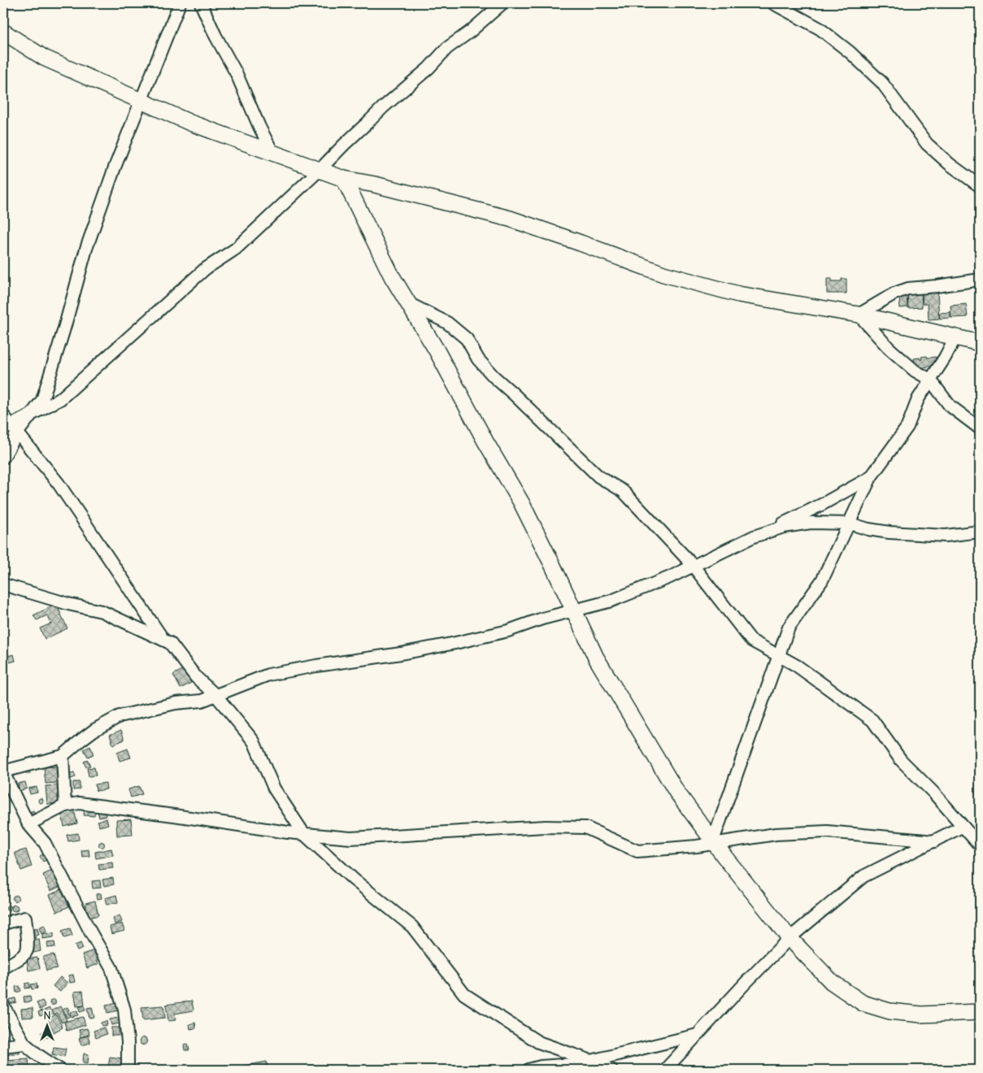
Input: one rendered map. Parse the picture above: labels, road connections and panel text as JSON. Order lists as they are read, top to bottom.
{
  "north": "top"
}
